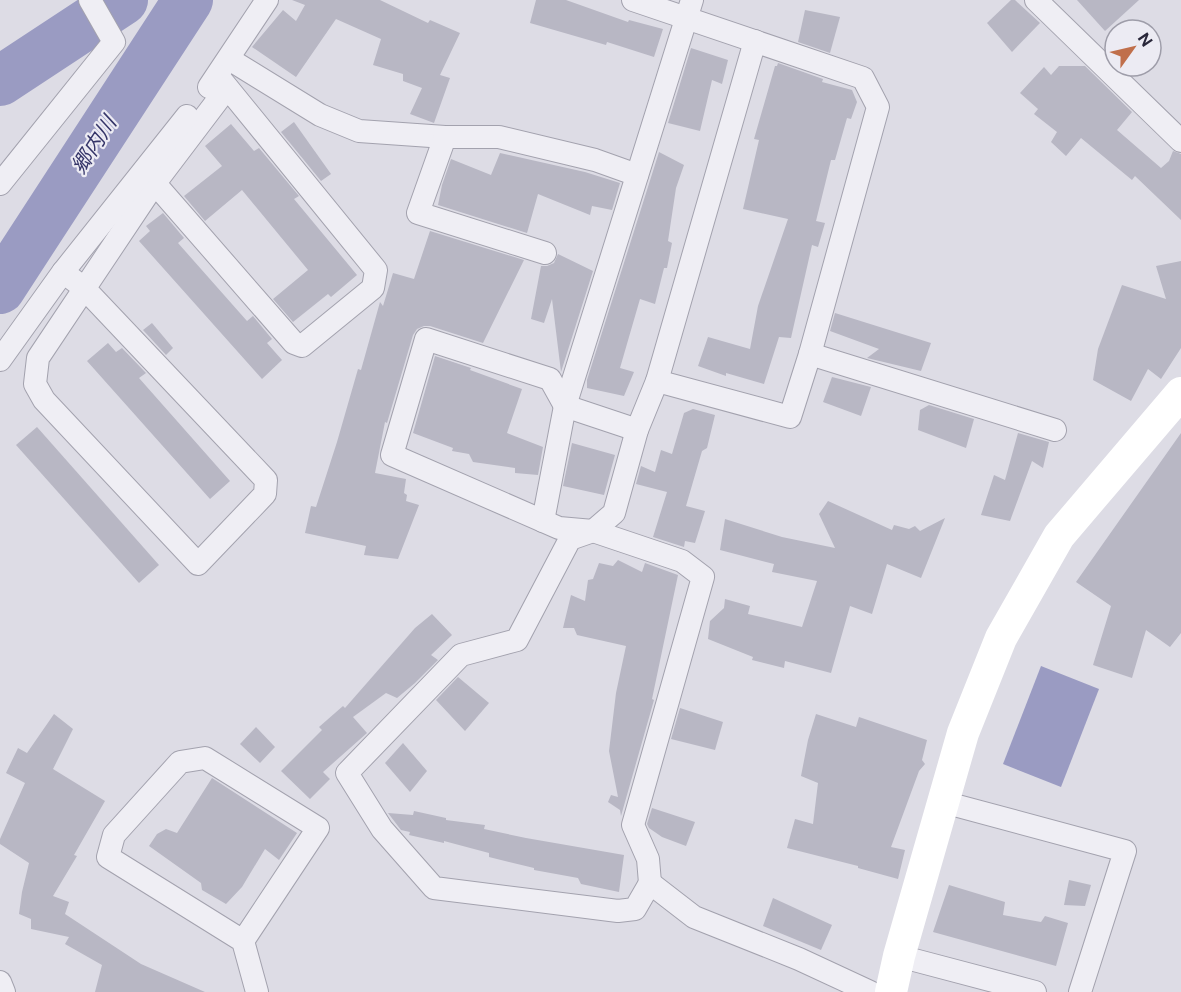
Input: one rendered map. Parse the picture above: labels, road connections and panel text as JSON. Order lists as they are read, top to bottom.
{
  "water": ["郷内川"],
  "north": "top right"
}
